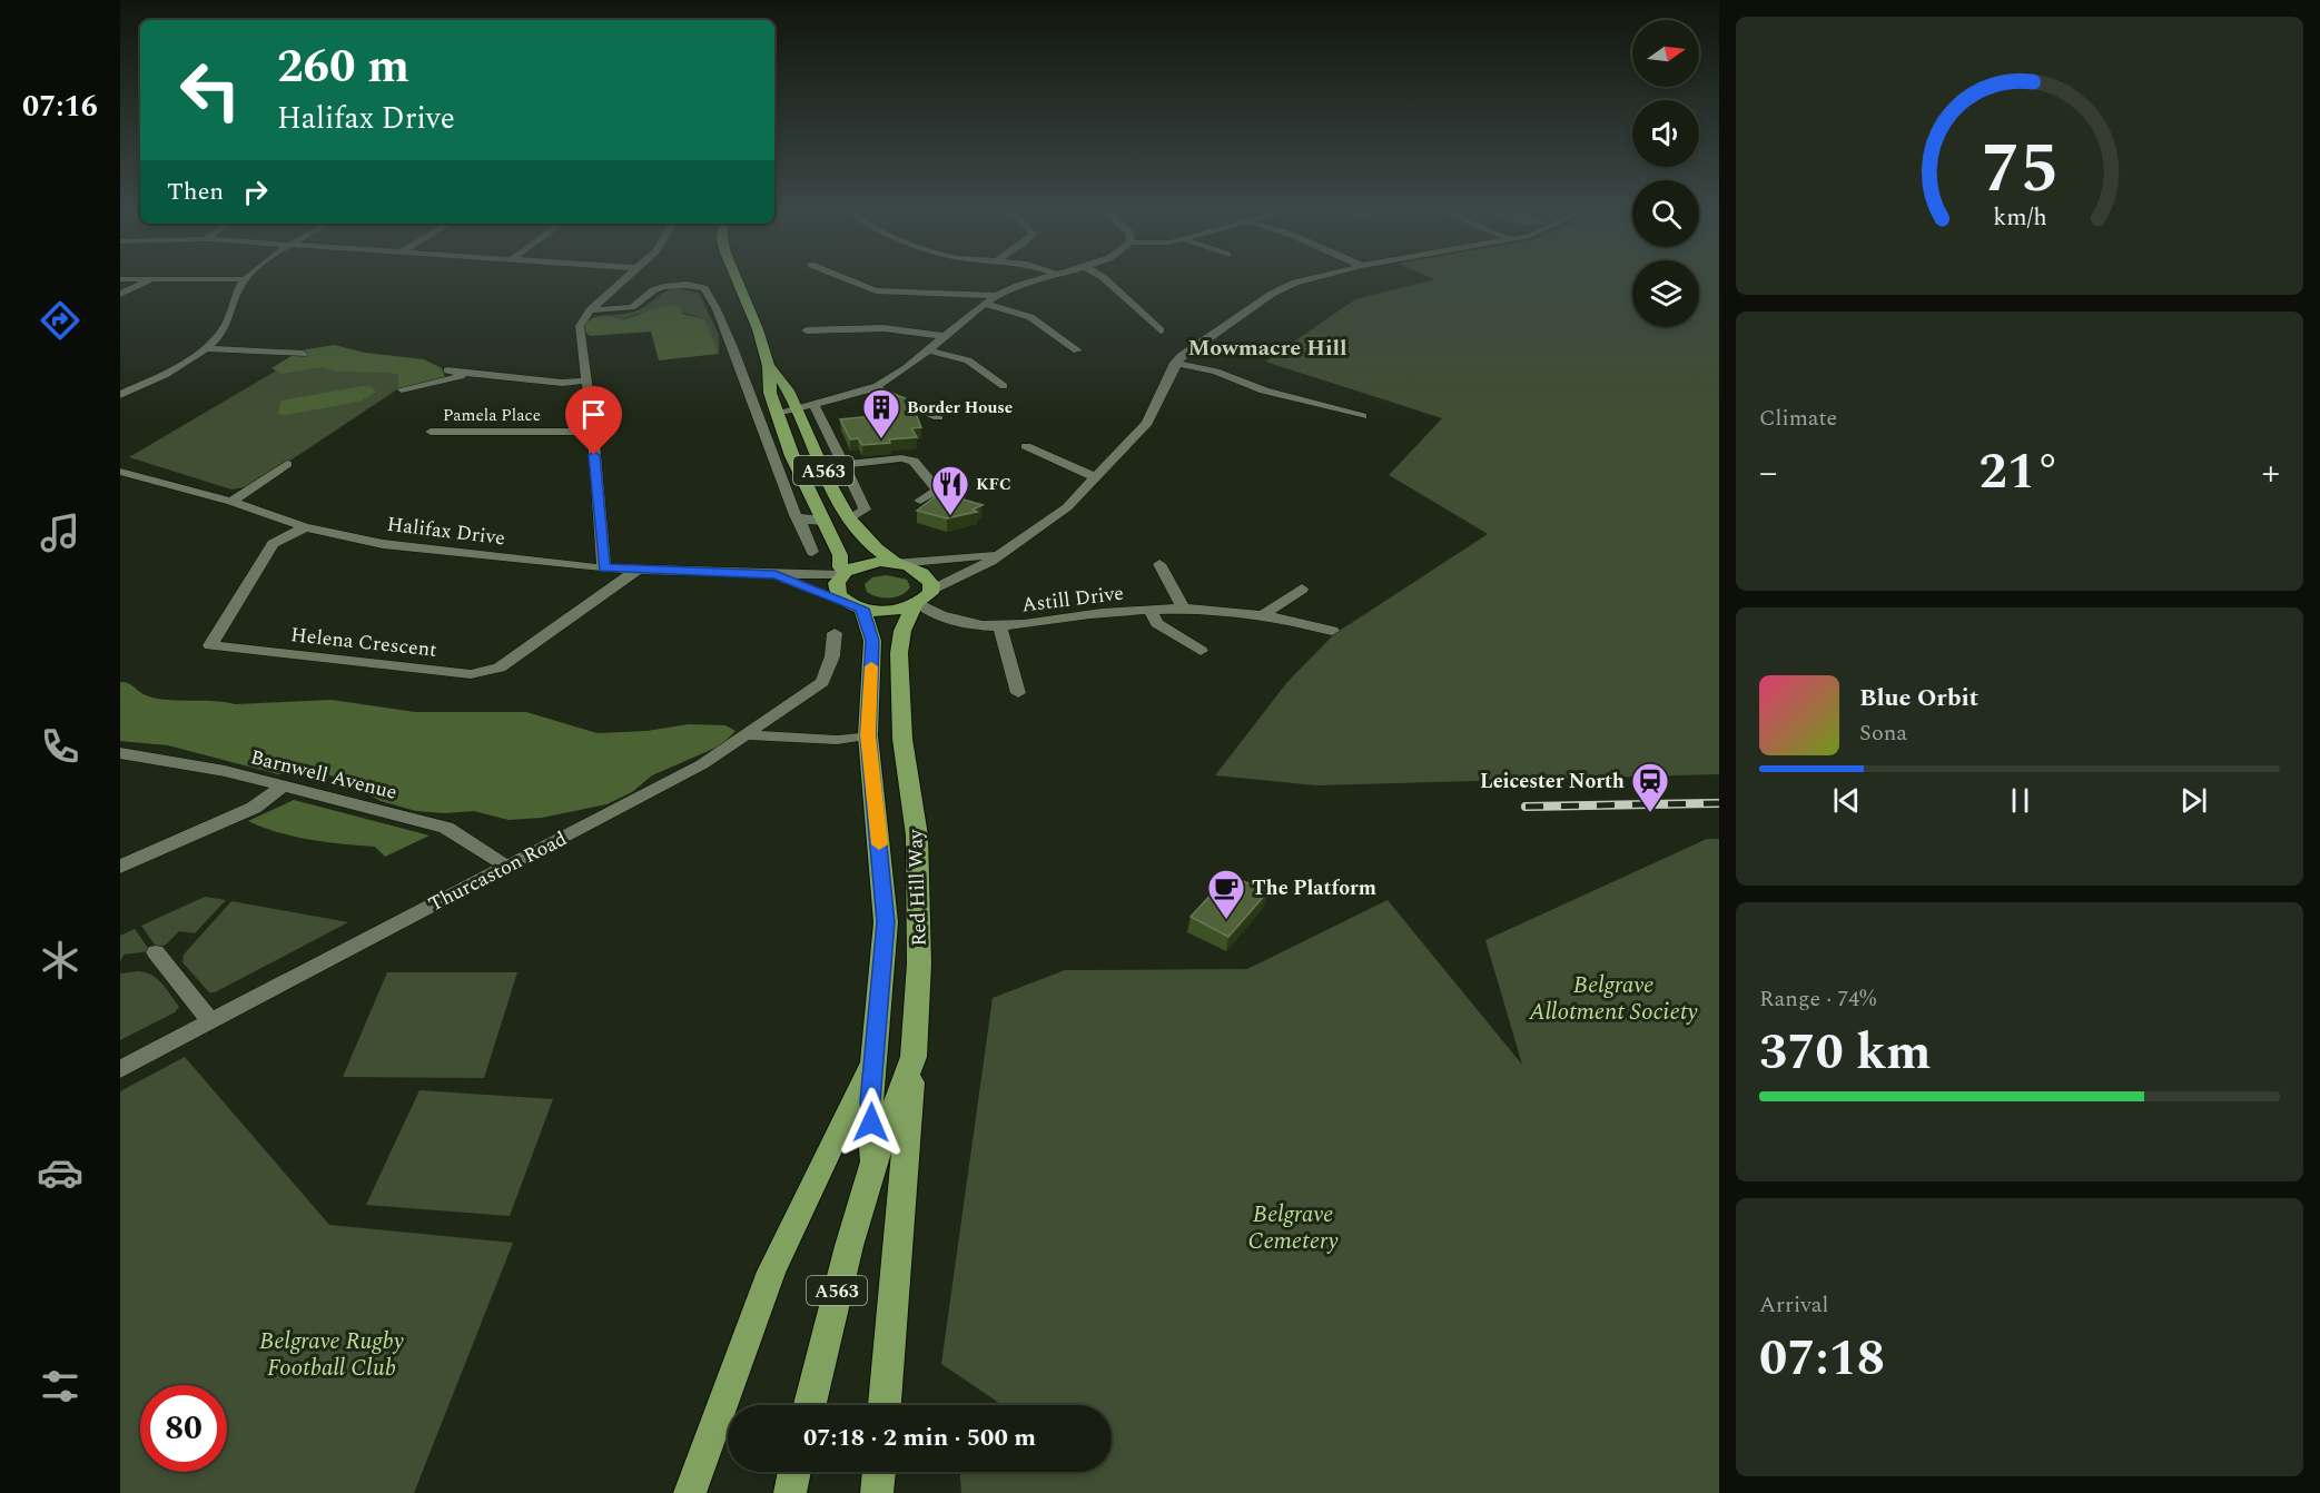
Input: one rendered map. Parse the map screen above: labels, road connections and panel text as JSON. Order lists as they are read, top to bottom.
{
  "streets": {
    "highway": ["A563", "Red Hill Way"],
    "street": [
      "Pamela Place",
      "Halifax Drive",
      "Astill Drive",
      "Helena Crescent",
      "Barnwell Avenue",
      "Thurcaston Road"
    ]
  },
  "crossings": [
    ["A563", "Halifax Drive"],
    ["Halifax Drive", "Helena Crescent"],
    ["Astill Drive", "Red Hill Way"],
    ["Barnwell Avenue", "Thurcaston Road"]
  ],
  "districts": ["Mowmacre Hill"],
  "parks": ["Belgrave Allotment Society", "Belgrave Cemetery", "Belgrave Rugby Football Club"],
  "places": {
    "building": ["Border House"],
    "restaurant": ["KFC"],
    "station": ["Leicester North"],
    "cafe": ["The Platform"]
  },
  "north": "right",
  "page": {
    "tabs": "07:16",
    "turn": ["260 m", "Halifax Drive"],
    "then": "Then",
    "tile": [
      "Climate",
      ["Range · 74%", "370 km"],
      ["Arrival", "07:18"]
    ],
    "heat": ["−", "21°", "+"],
    "song": ["Blue Orbit", "Sona"],
    "limit": "80",
    "trip": "07:18 · 2 min · 500 m",
    "gauge": ["75", "km/h"]
  }
}
